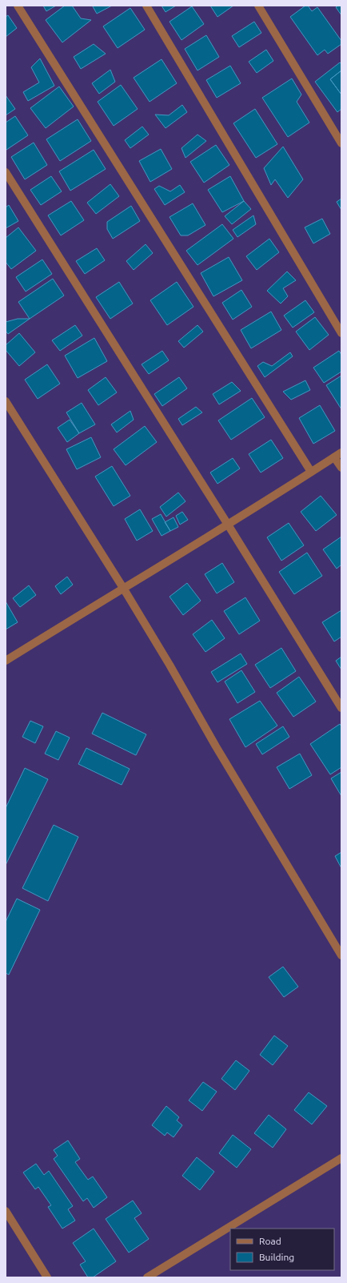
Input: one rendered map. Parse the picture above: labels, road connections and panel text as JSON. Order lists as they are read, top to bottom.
{
  "legend": ["Road", "Building"]
}
